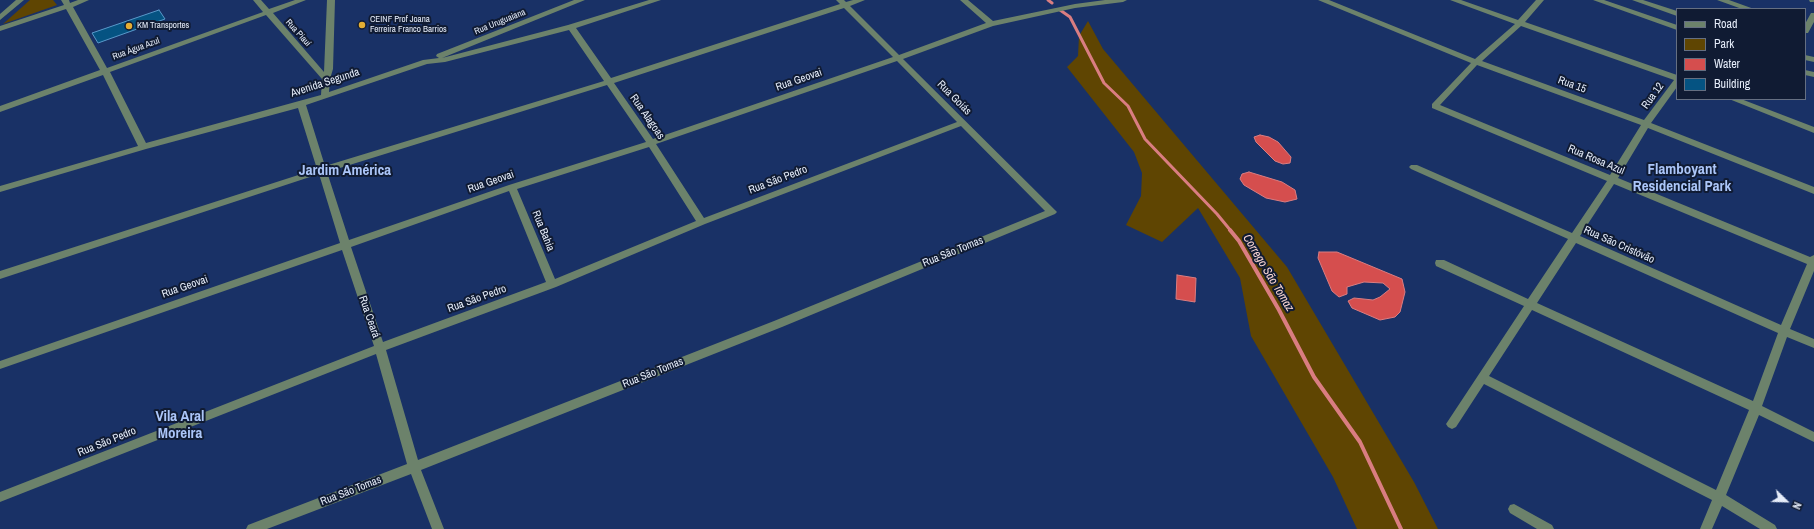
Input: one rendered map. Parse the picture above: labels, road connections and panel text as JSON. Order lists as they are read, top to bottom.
{
  "streets": {
    "street": [
      "Rua Uruguaiana",
      "Rua Piauí",
      "Rua Água Azul",
      "Rua Geovai",
      "Avenida Segunda",
      "Rua 15",
      "Rua 12",
      "Rua Goiás",
      "Rua Alagoas",
      "Rua Rosa Azul",
      "Rua São Pedro",
      "Rua Bahia",
      "Rua São Cristóvão",
      "Rua São Tomas",
      "Rua Ceará"
    ]
  },
  "crossings": [
    ["Rua Uruguaiana", "Avenida Segunda"],
    ["Rua Piauí", "Rua Água Azul"],
    ["Rua Geovai", "Rua Goiás"],
    ["Rua Geovai", "Rua Alagoas"],
    ["Rua Geovai", "Rua Bahia"],
    ["Rua Geovai", "Rua Ceará"],
    ["Avenida Segunda", "Rua Alagoas"],
    ["Avenida Segunda", "Rua Ceará"],
    ["Rua 15", "Rua 12"],
    ["Rua 15", "Rua Rosa Azul"],
    ["Rua 12", "Rua Rosa Azul"],
    ["Rua 12", "Rua São Cristóvão"],
    ["Rua Goiás", "Rua São Pedro"],
    ["Rua Goiás", "Rua São Tomas"],
    ["Rua Alagoas", "Rua São Pedro"],
    ["Rua São Pedro", "Rua Bahia"],
    ["Rua São Pedro", "Rua Ceará"],
    ["Rua São Tomas", "Rua Ceará"]
  ],
  "districts": ["Flamboyant Residencial Park", "Jardim América", "Vila Aral Moreira"],
  "water": ["Corrego São Tomaz"],
  "places": ["CEINF Prof Joana Ferreira Franco Barrios", "KM Transportes"],
  "legend": [
    "Road",
    "Park",
    "Water",
    "Building"
  ],
  "north": "bottom right"
}
